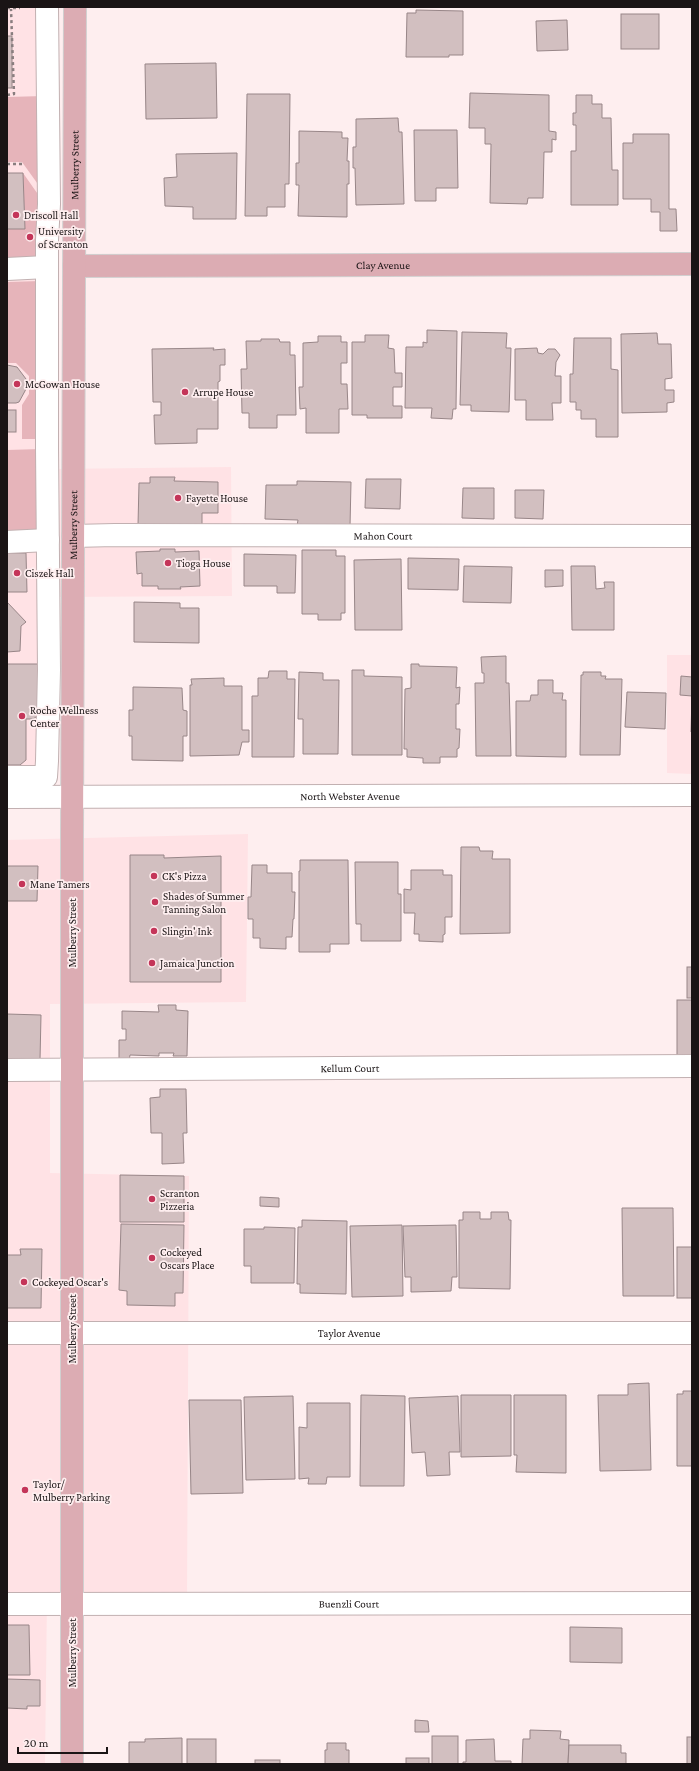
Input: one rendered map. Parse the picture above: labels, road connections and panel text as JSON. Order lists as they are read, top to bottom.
{
  "streets": {
    "main road": ["Mulberry Street", "Clay Avenue"],
    "street": [
      "Mahon Court",
      "North Webster Avenue",
      "Kellum Court",
      "Taylor Avenue",
      "Buenzli Court"
    ]
  },
  "crossings": [
    ["Mulberry Street", "Clay Avenue"],
    ["Mulberry Street", "Mahon Court"],
    ["Mulberry Street", "North Webster Avenue"],
    ["Mulberry Street", "Kellum Court"],
    ["Mulberry Street", "Taylor Avenue"],
    ["Mulberry Street", "Buenzli Court"]
  ],
  "places": [
    "Driscoll Hall",
    "University of Scranton",
    "McGowan House",
    "Arrupe House",
    "Fayette House",
    "Tioga House",
    "Ciszek Hall",
    "Roche Wellness Center",
    "CK's Pizza",
    "Mane Tamers",
    "Shades of Summer Tanning Salon",
    "Slingin' Ink",
    "Jamaica Junction",
    "Scranton Pizzeria",
    "Cockeyed Oscars Place",
    "Cockeyed Oscar's",
    "Taylor/ Mulberry Parking"
  ],
  "scale_bar": "20 m"
}
